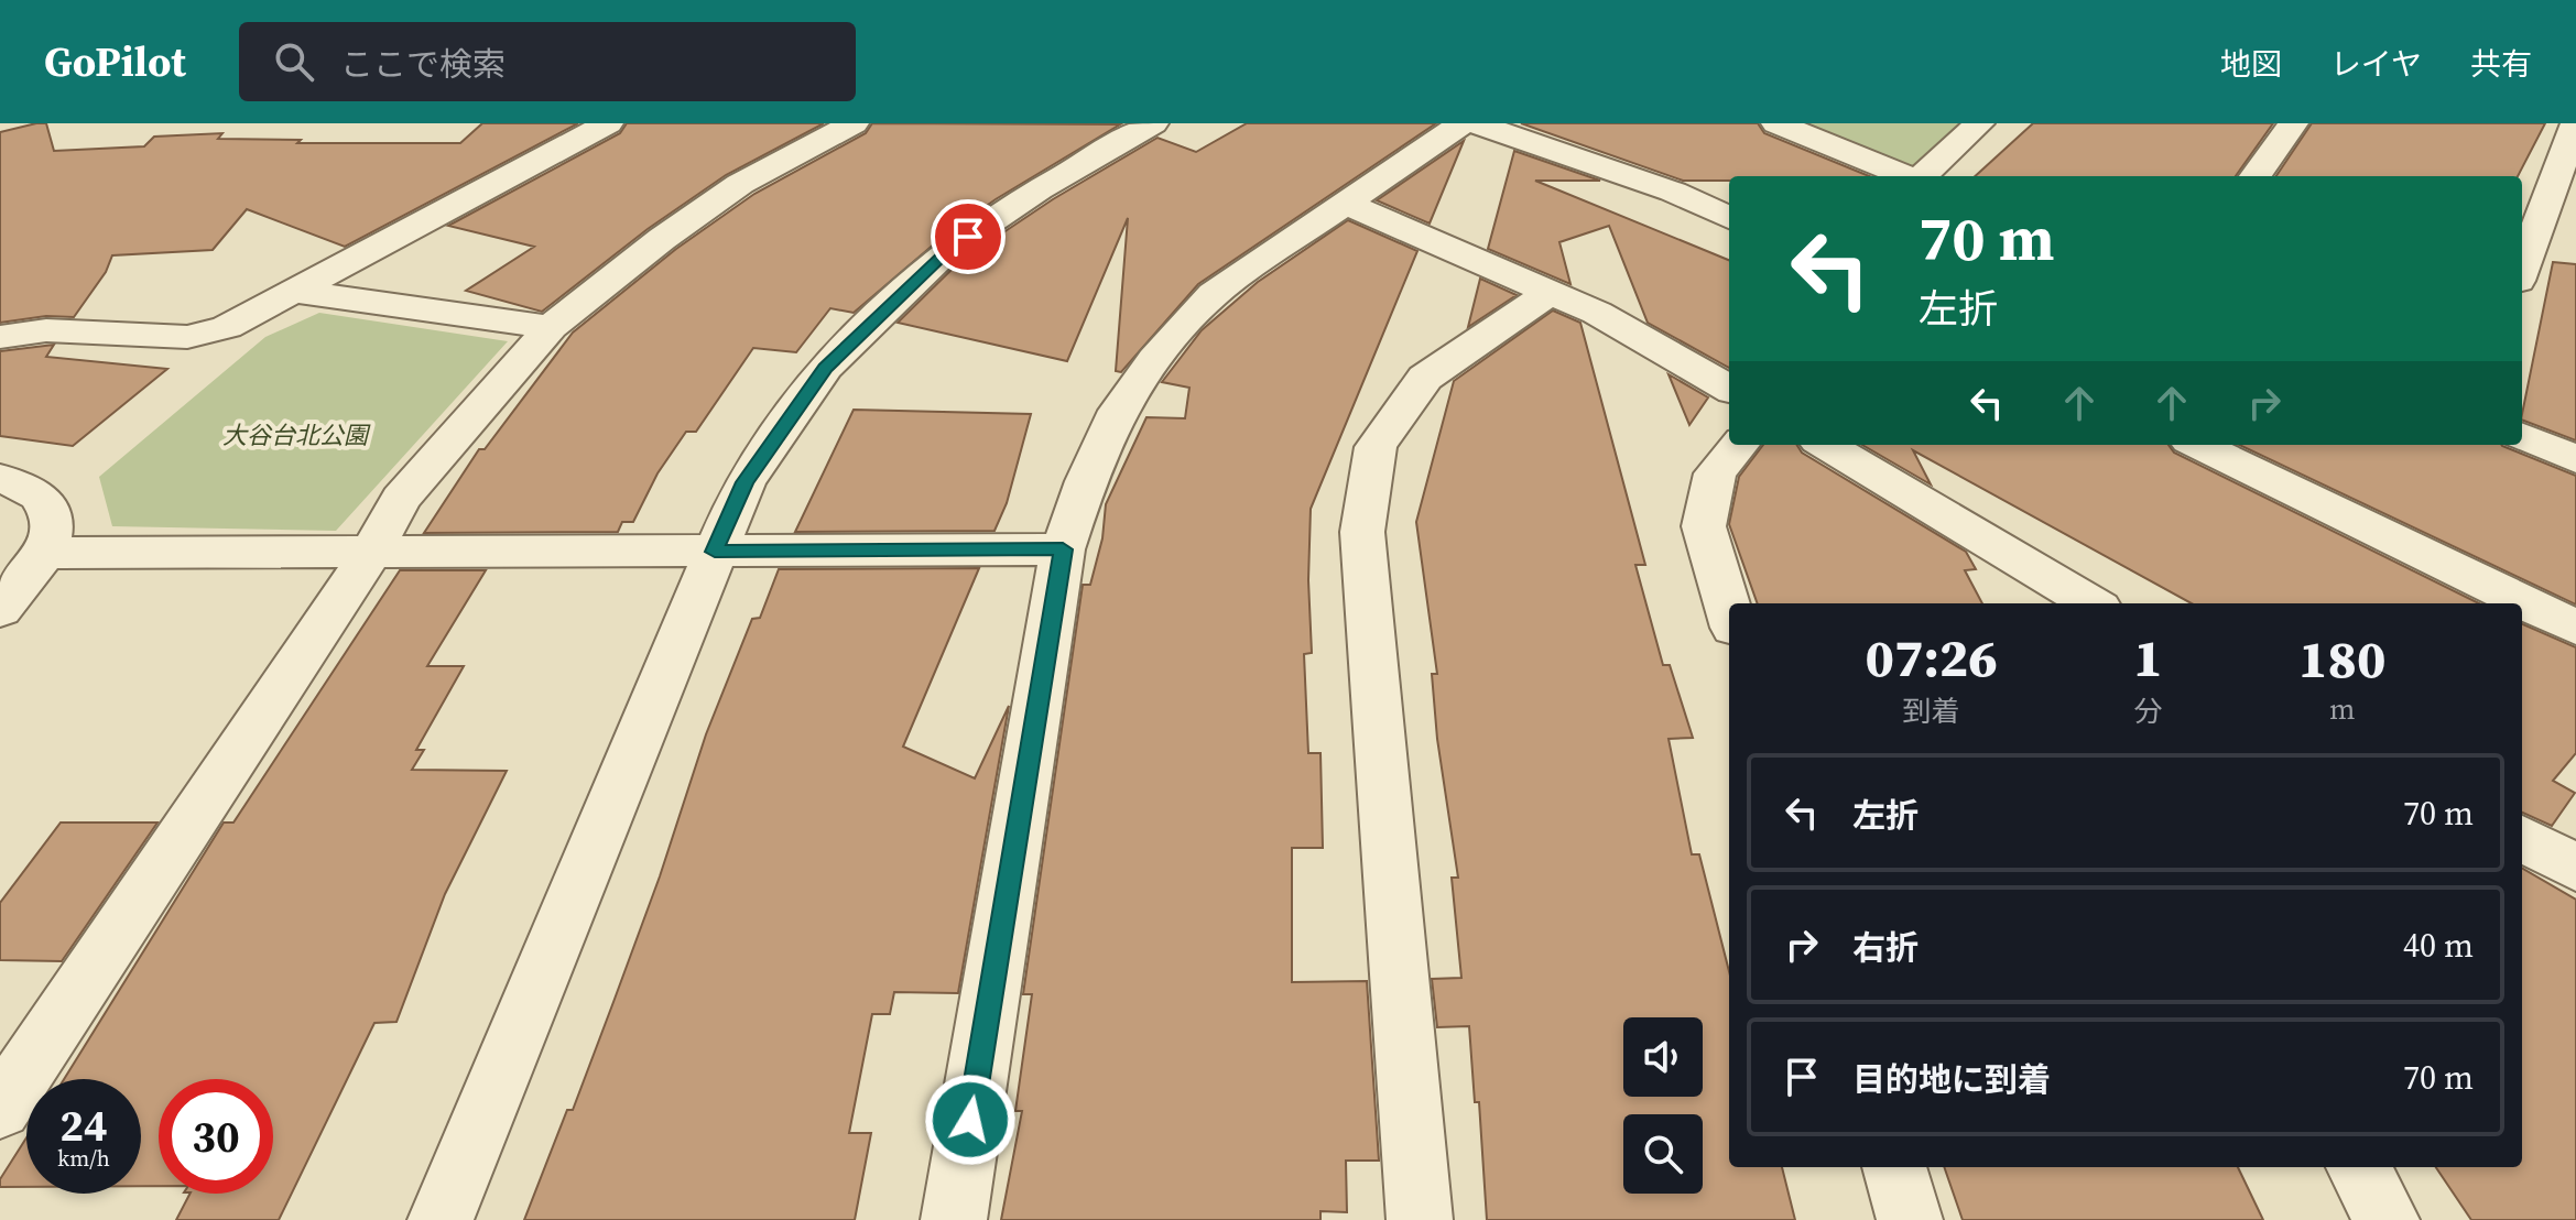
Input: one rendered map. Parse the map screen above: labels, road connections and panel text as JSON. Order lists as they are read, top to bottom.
{
  "parks": ["大谷台北公園"],
  "page": {
    "header": "GoPilot",
    "search": "ここで検索",
    "nav": ["地図", "レイヤ", "共有"],
    "turn": ["70 m", "左折"],
    "eta": [
      "07:26",
      "到着",
      "1",
      "分",
      "180",
      "m"
    ],
    "list": [
      {
        "name": "左折",
        "value": "70 m"
      },
      {
        "name": "右折",
        "value": "40 m"
      },
      {
        "name": "目的地に到着",
        "value": "70 m"
      }
    ],
    "speed": "24 km/h",
    "limit": "30"
  }
}
